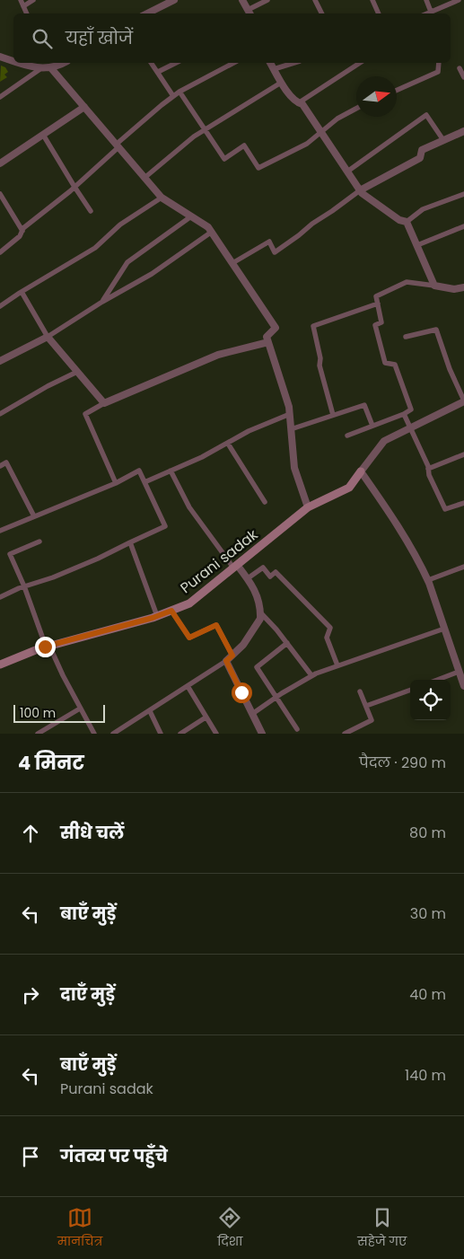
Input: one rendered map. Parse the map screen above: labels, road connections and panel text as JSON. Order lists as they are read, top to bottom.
{
  "streets": {
    "main road": ["Purani sadak"]
  },
  "scale_bar": "100 m",
  "north": "right",
  "page": {
    "search": "यहाँ खोजें",
    "scale": "100 m",
    "heading": ["4 मिनट", "पैदल · 290 m"],
    "list": [
      ["सीधे चलें", "80 m"],
      ["बाएँ मुड़ें", "30 m"],
      ["दाएँ मुड़ें", "40 m"],
      ["बाएँ मुड़ें", "Purani sadak", "140 m"],
      "गंतव्य पर पहुँचे"
    ],
    "nav": ["मानचित्र", "दिशा", "सहेजे गए"]
  }
}
